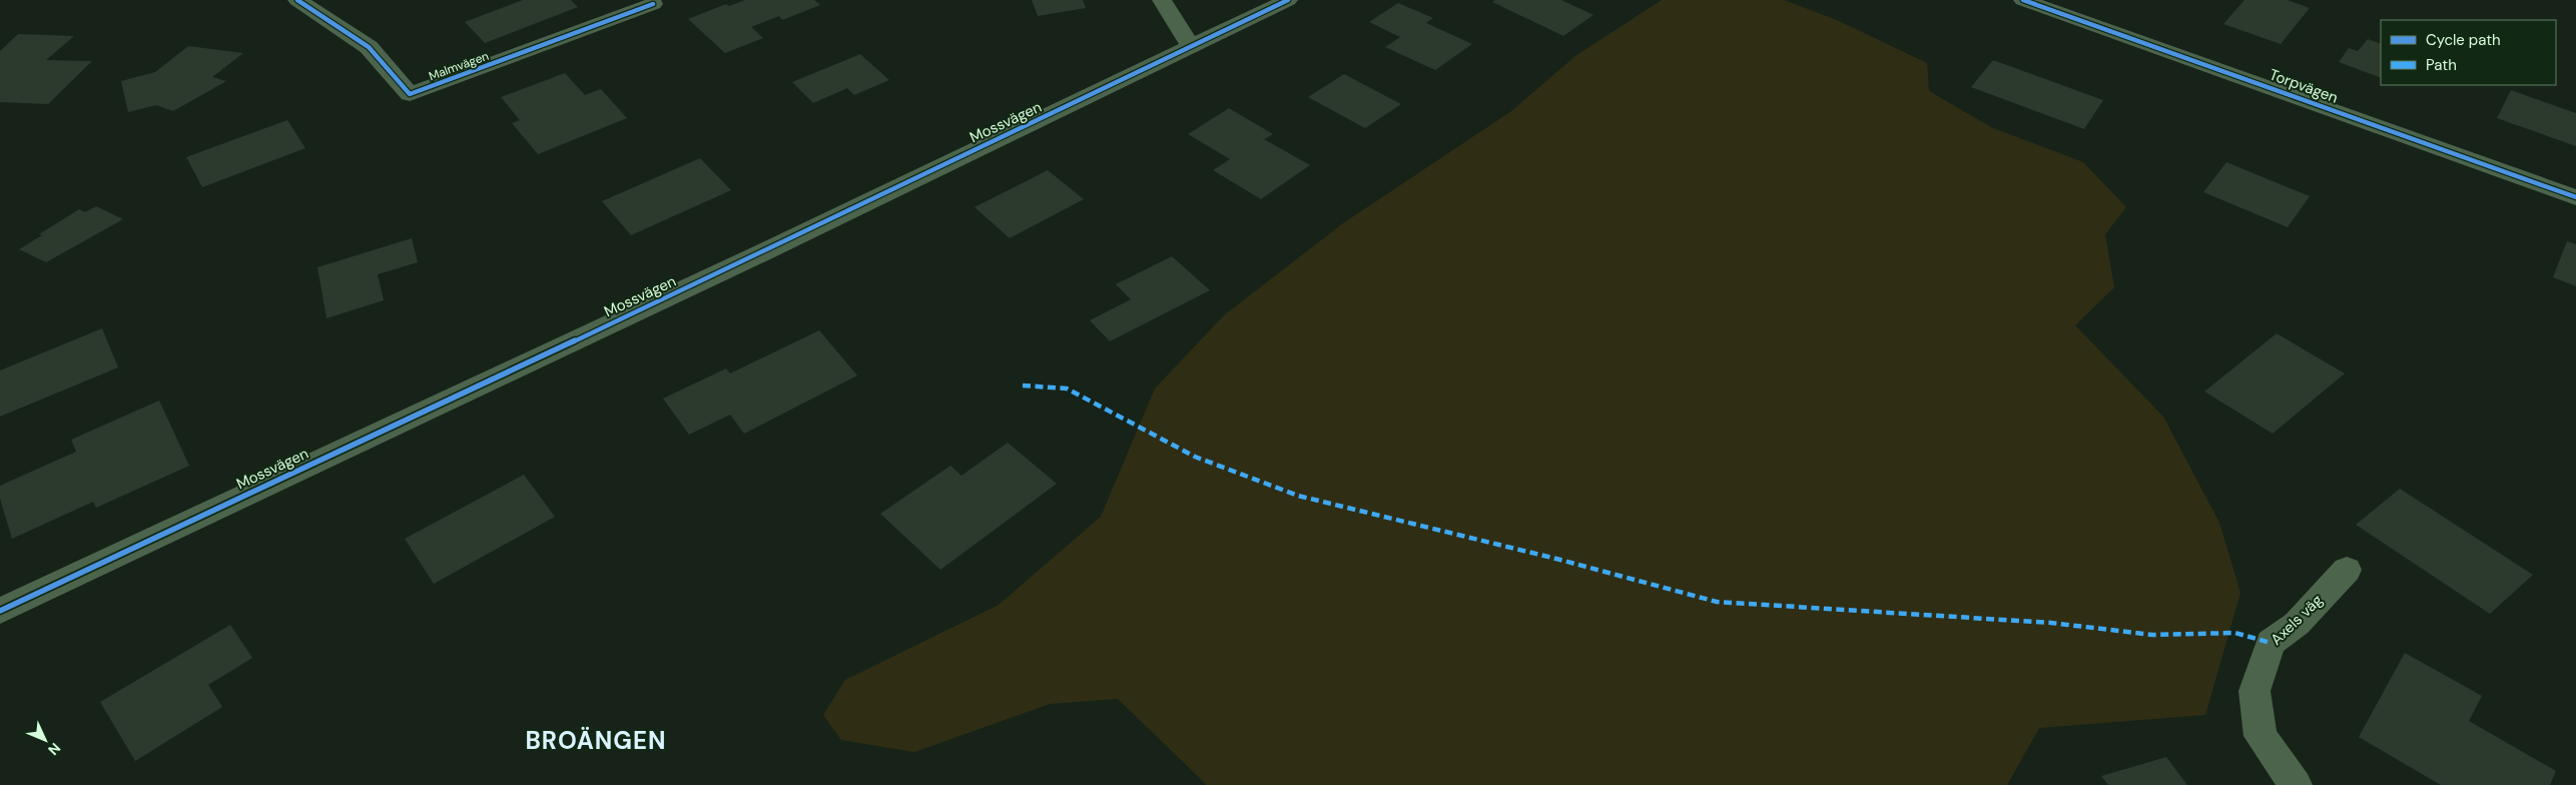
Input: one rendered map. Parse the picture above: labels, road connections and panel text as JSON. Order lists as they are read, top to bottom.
{
  "streets": {
    "street": [
      "Malmvägen",
      "Torpvägen",
      "Mossvägen",
      "Axels väg"
    ]
  },
  "districts": ["BROÄNGEN"],
  "legend": ["Cycle path", "Path"],
  "north": "bottom right"
}
